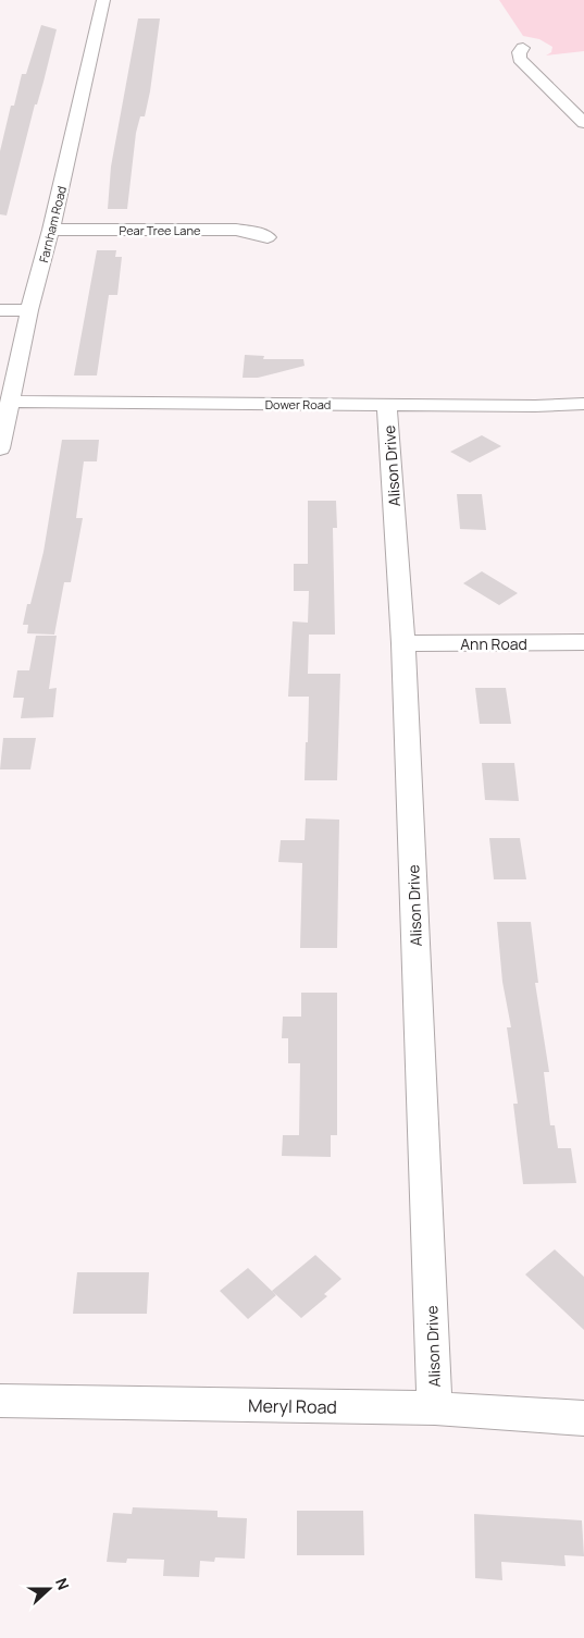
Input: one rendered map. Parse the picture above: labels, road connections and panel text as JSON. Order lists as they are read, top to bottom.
{
  "streets": {
    "street": [
      "Farnham Road",
      "Pear Tree Lane",
      "Dower Road",
      "Alison Drive",
      "Ann Road",
      "Meryl Road"
    ]
  },
  "crossings": [
    ["Farnham Road", "Pear Tree Lane"],
    ["Farnham Road", "Dower Road"],
    ["Dower Road", "Alison Drive"],
    ["Alison Drive", "Ann Road"],
    ["Alison Drive", "Meryl Road"]
  ],
  "north": "right"
}
